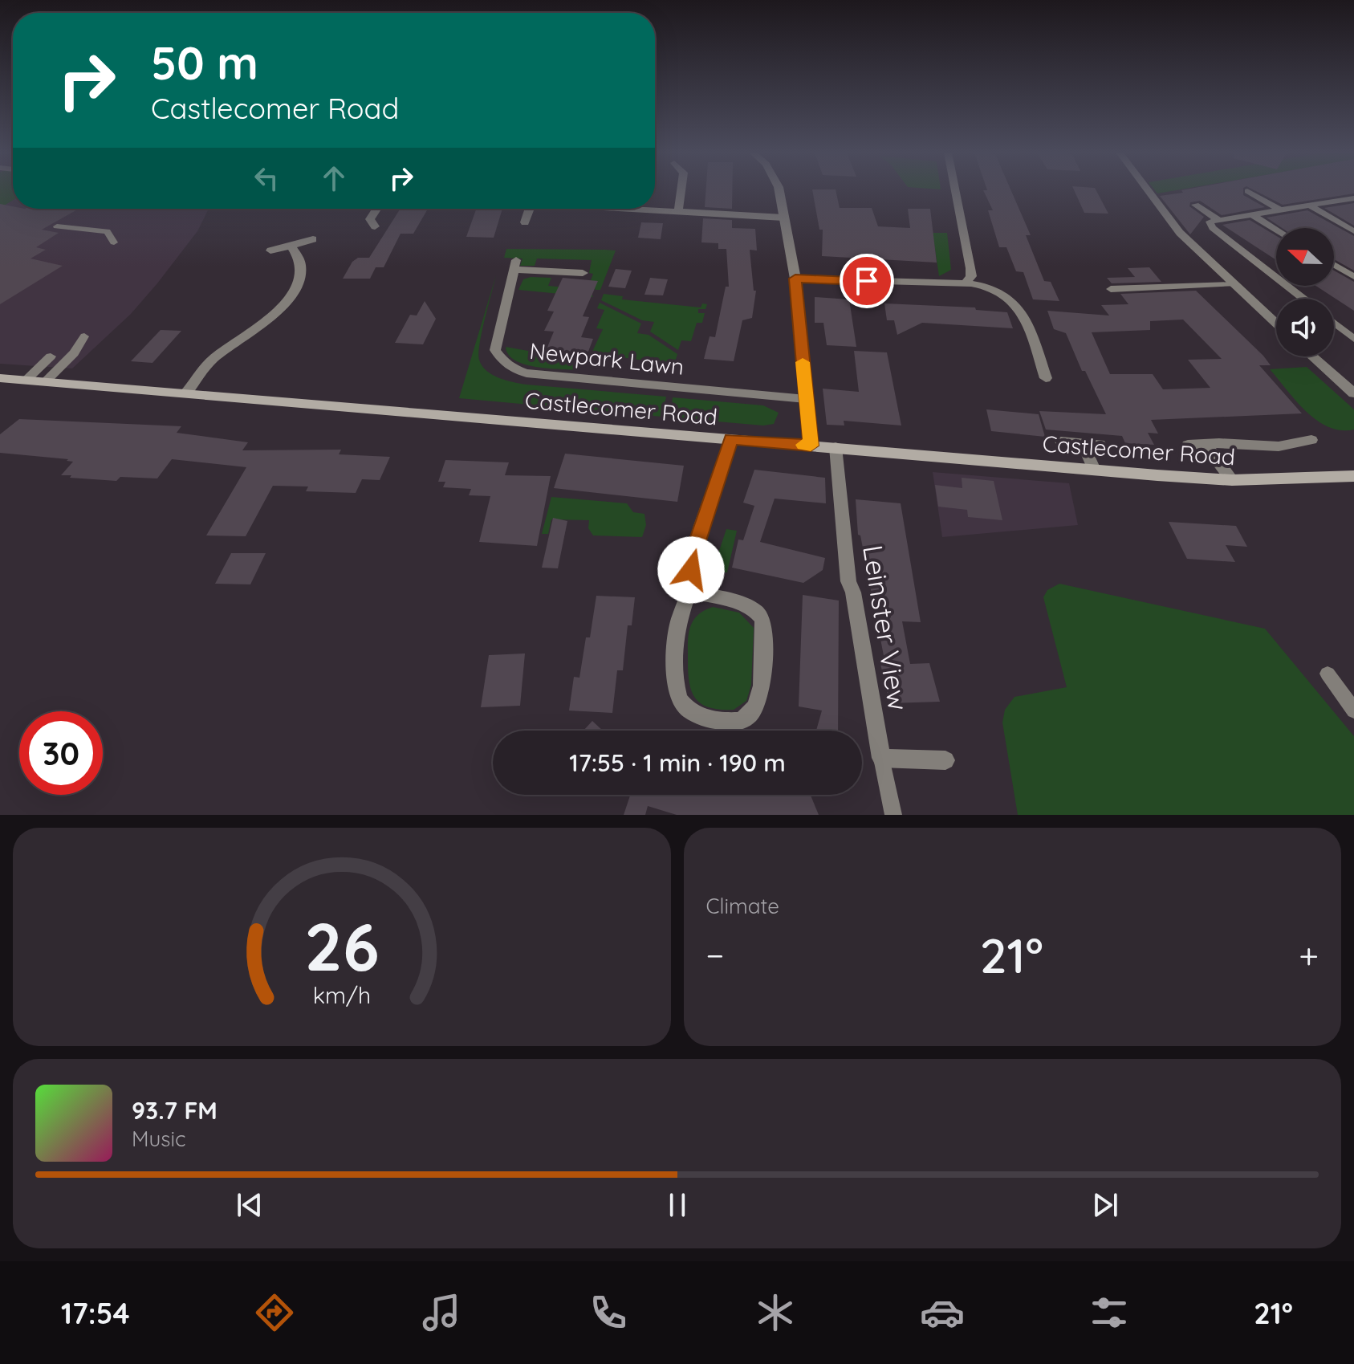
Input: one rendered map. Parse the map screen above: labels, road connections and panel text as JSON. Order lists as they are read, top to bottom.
{
  "streets": {
    "main road": ["Castlecomer Road"],
    "street": ["Newpark Lawn", "Leinster View"]
  },
  "crossings": [
    ["Castlecomer Road", "Leinster View"]
  ],
  "north": "left",
  "page": {
    "turn": ["50 m", "Castlecomer Road"],
    "limit": "30",
    "trip": "17:55 · 1 min · 190 m",
    "tile": "Climate",
    "heat": ["−", "21°", "+"],
    "song": ["93.7 FM", "Music"],
    "tabs": ["17:54", "21°"],
    "gauge": ["26", "km/h"]
  }
}
